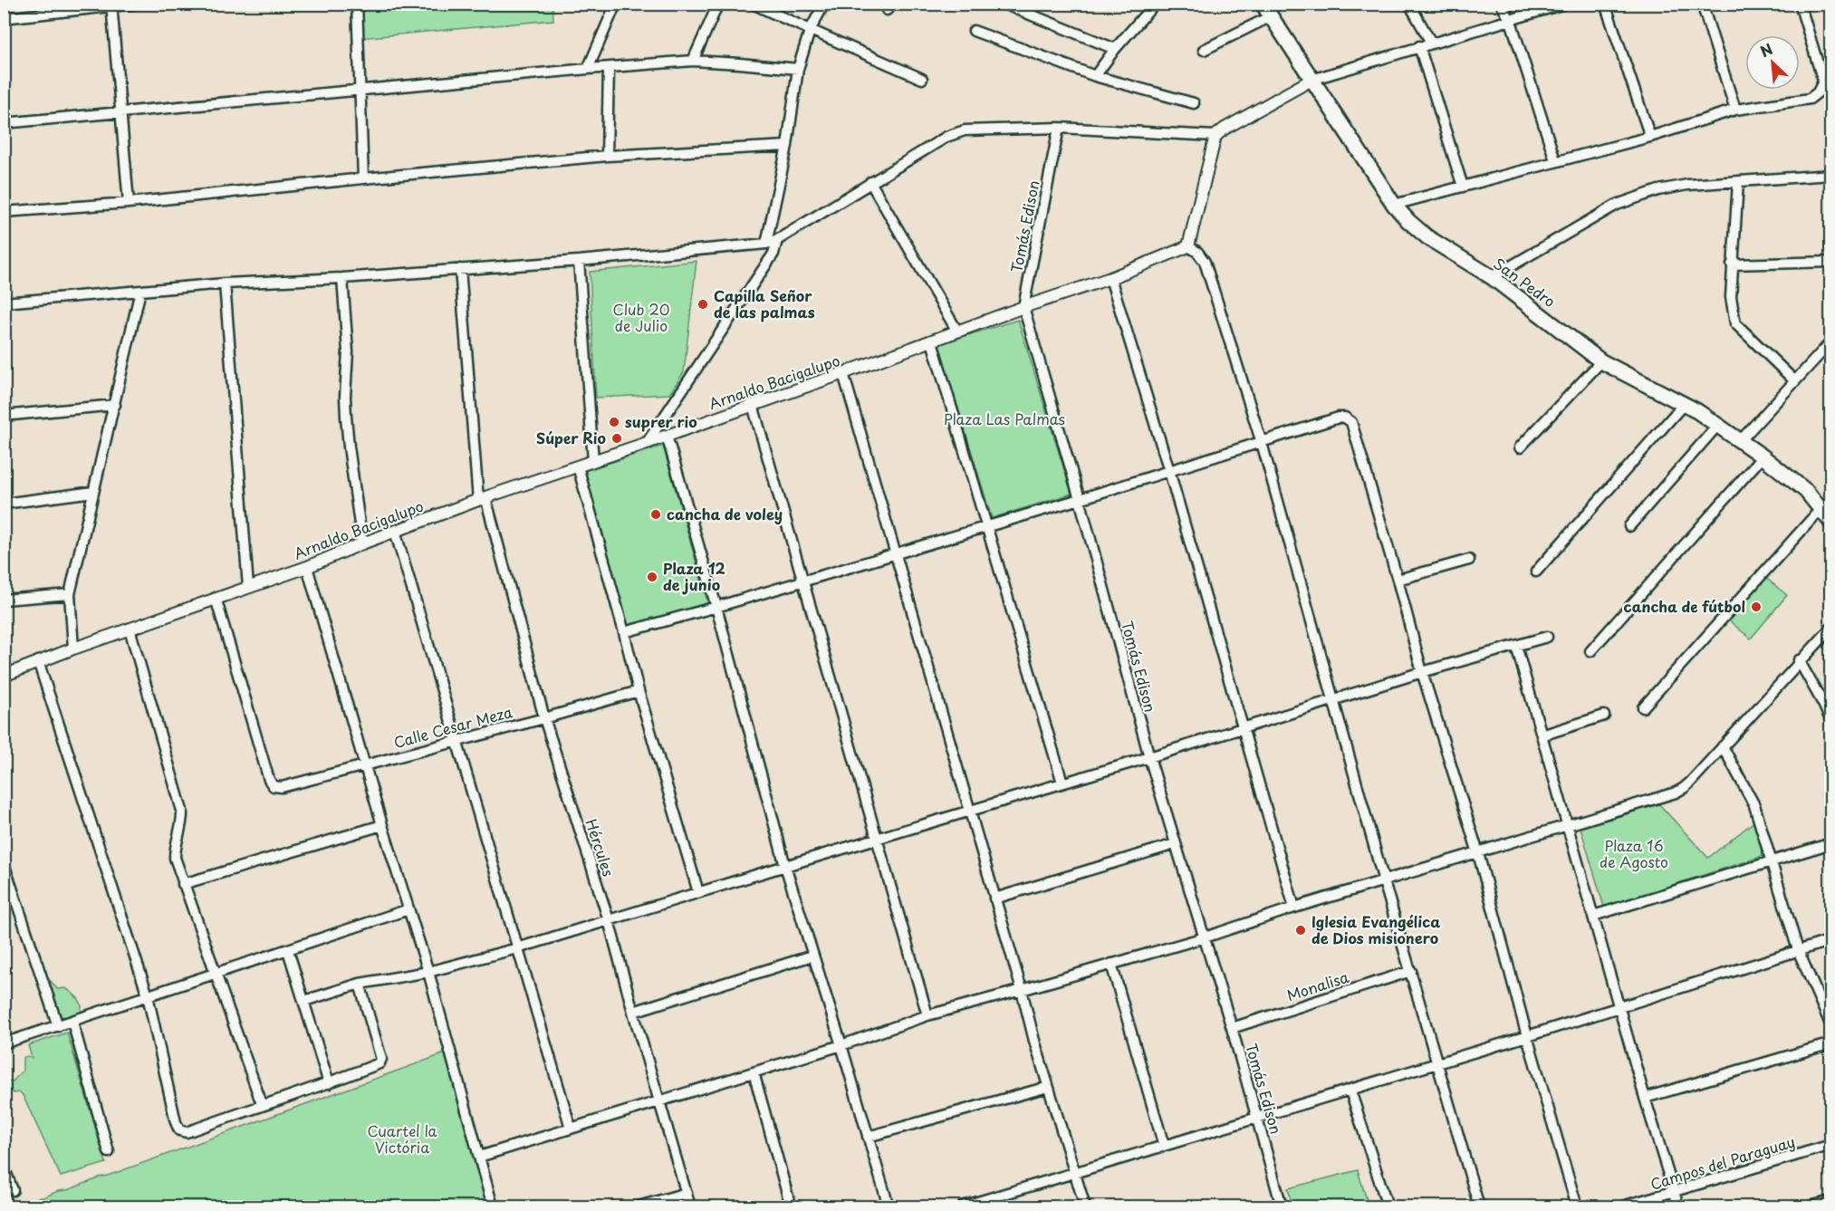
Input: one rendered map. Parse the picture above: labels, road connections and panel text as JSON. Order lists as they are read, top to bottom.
{
  "streets": {
    "main road": ["San Pedro"],
    "street": [
      "Tomás Edison",
      "Arnaldo Bacigalupo",
      "Calle Cesar Meza",
      "Hércules",
      "Monalisa",
      "Campos del Paraguay"
    ]
  },
  "crossings": [
    ["Tomás Edison", "Arnaldo Bacigalupo"],
    ["Tomás Edison", "Monalisa"],
    ["Arnaldo Bacigalupo", "Calle Cesar Meza"],
    ["Arnaldo Bacigalupo", "Hércules"],
    ["Calle Cesar Meza", "Hércules"]
  ],
  "parks": [
    "Club 20 de Julio",
    "Plaza Las Palmas",
    "Plaza 16 de Agosto",
    "Cuartel la Victória"
  ],
  "places": [
    "Capilla Señor de las palmas",
    "suprer rio",
    "Súper Rio",
    "cancha de voley",
    "Plaza 12 de junio",
    "cancha de fútbol",
    "Iglesia Evangélica de Dios misionero"
  ],
  "north": "top left"
}
